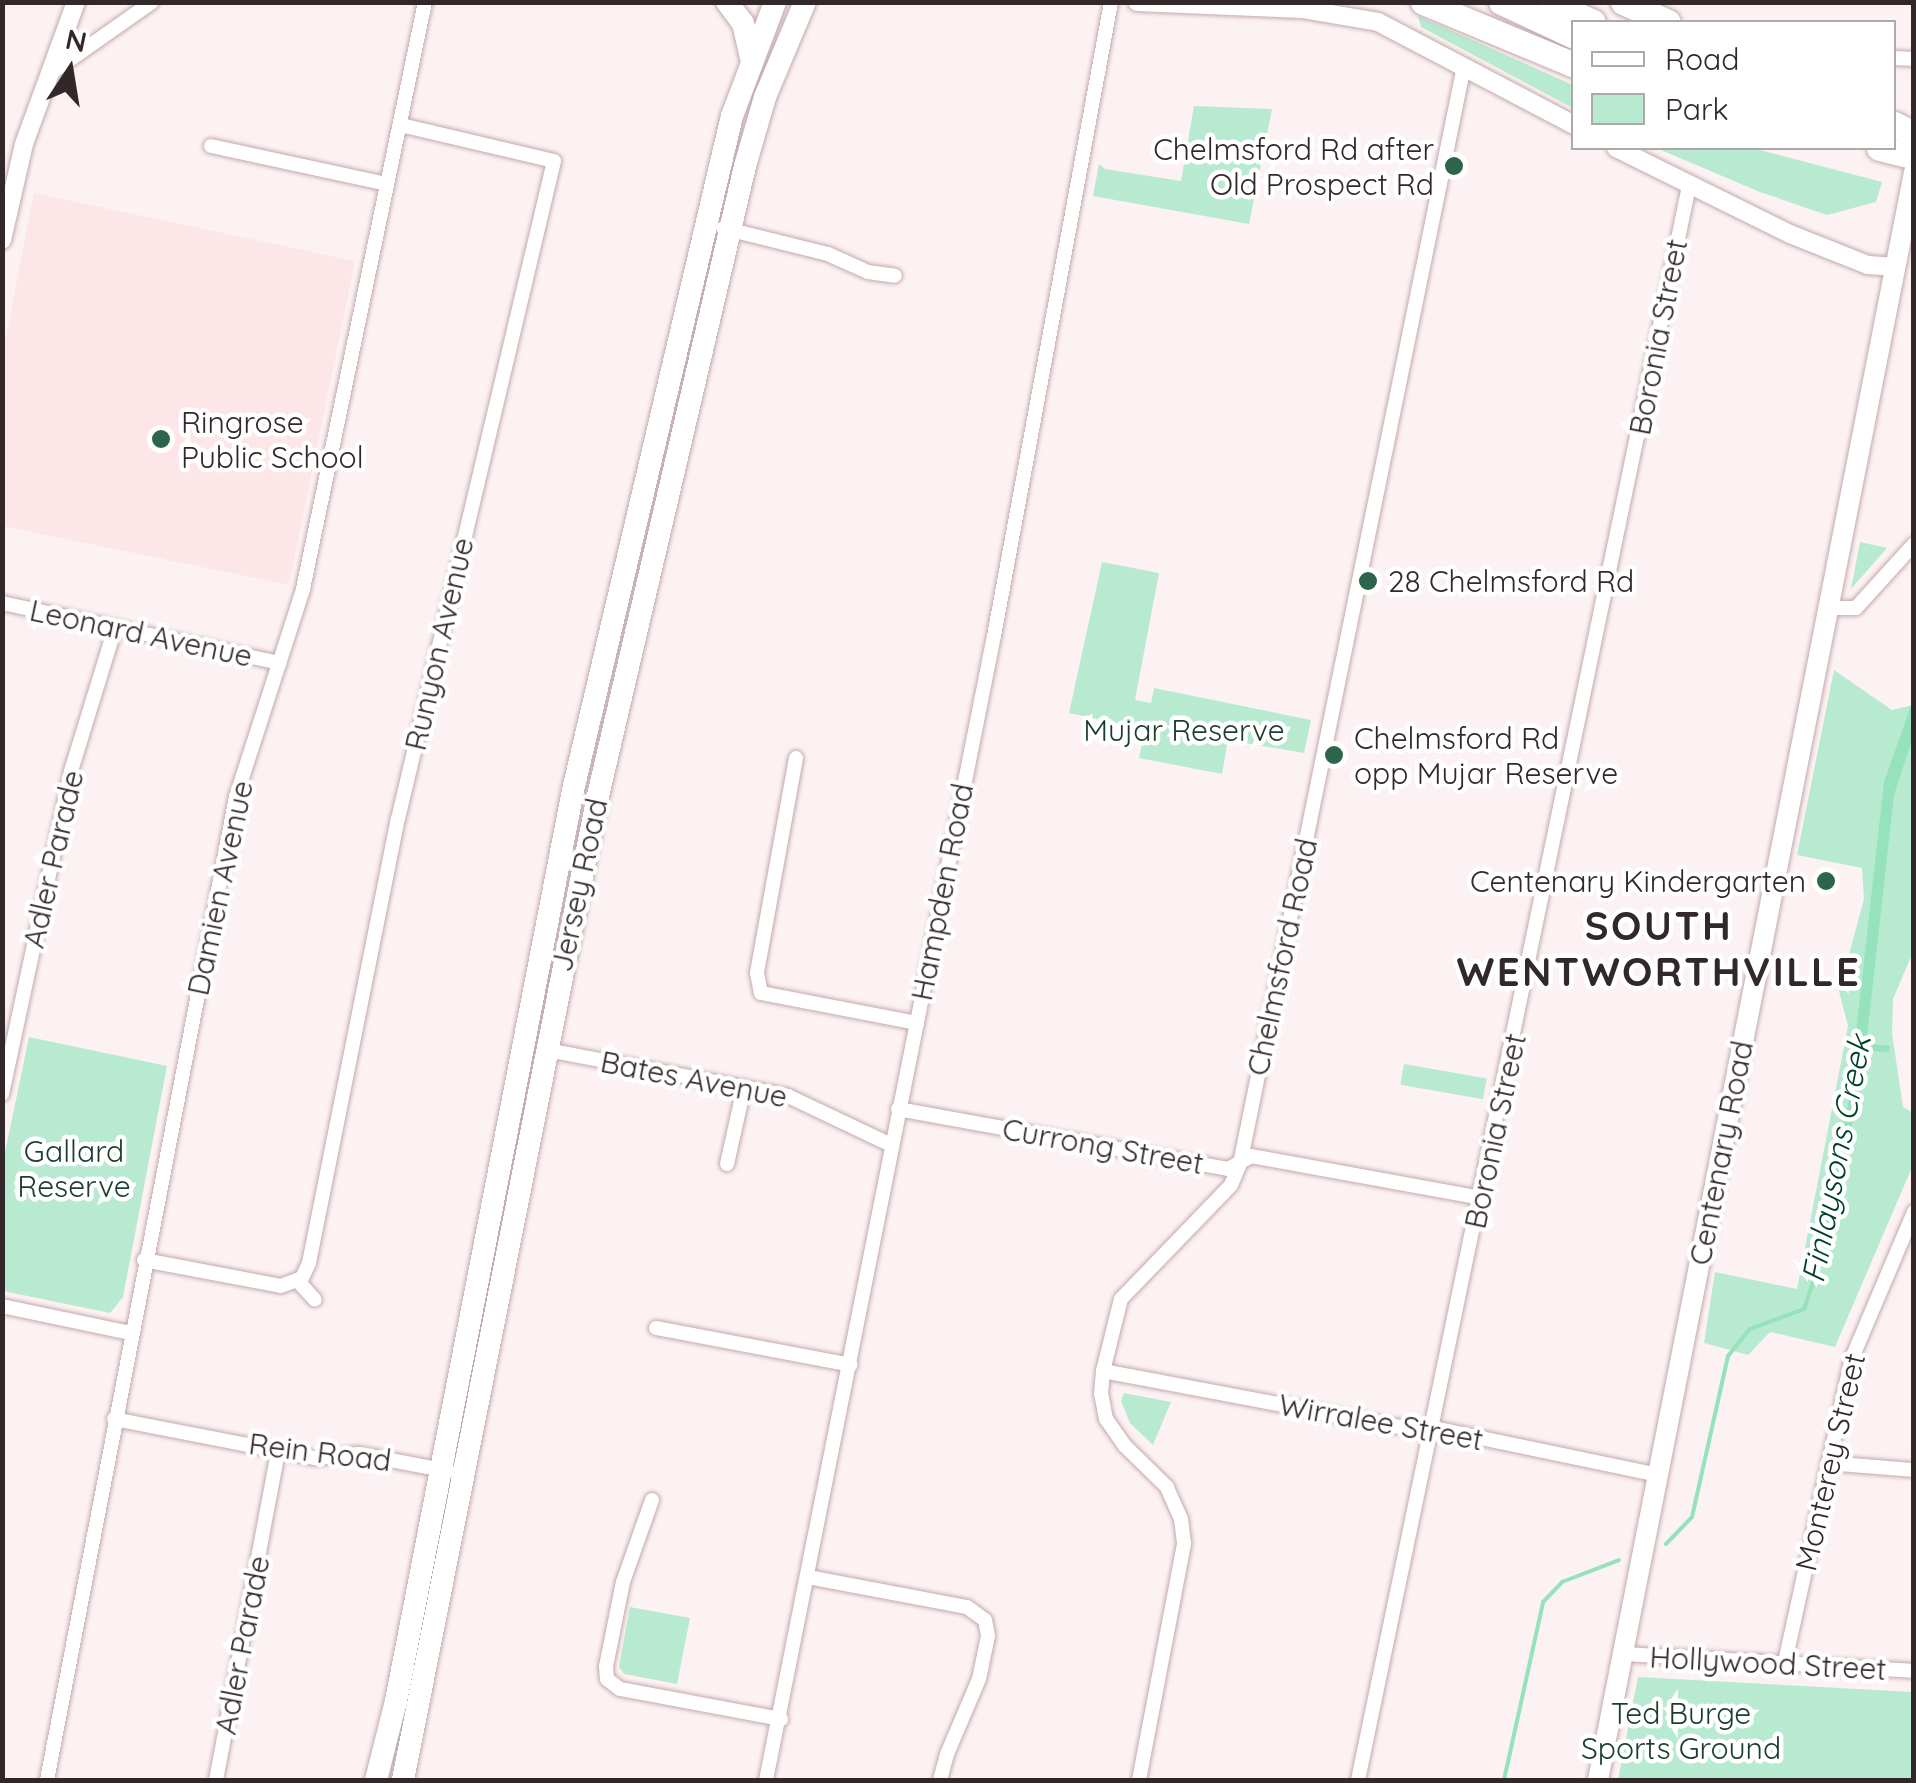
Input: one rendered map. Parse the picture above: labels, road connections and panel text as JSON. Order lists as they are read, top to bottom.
{
  "streets": {
    "highway": ["Jersey Road"],
    "main road": ["Centenary Road"],
    "street": [
      "Boronia Street",
      "Leonard Avenue",
      "Runyon Avenue",
      "Adler Parade",
      "Damien Avenue",
      "Hampden Road",
      "Chelmsford Road",
      "Bates Avenue",
      "Currong Street",
      "Wirralee Street",
      "Rein Road",
      "Monterey Street",
      "Hollywood Street"
    ]
  },
  "crossings": [
    ["Boronia Street", "Currong Street"],
    ["Boronia Street", "Wirralee Street"],
    ["Leonard Avenue", "Adler Parade"],
    ["Leonard Avenue", "Damien Avenue"],
    ["Runyon Avenue", "Damien Avenue"],
    ["Adler Parade", "Rein Road"],
    ["Jersey Road", "Bates Avenue"],
    ["Jersey Road", "Rein Road"],
    ["Damien Avenue", "Rein Road"],
    ["Hampden Road", "Bates Avenue"],
    ["Hampden Road", "Currong Street"],
    ["Chelmsford Road", "Currong Street"],
    ["Chelmsford Road", "Wirralee Street"],
    ["Centenary Road", "Wirralee Street"],
    ["Centenary Road", "Hollywood Street"],
    ["Monterey Street", "Hollywood Street"]
  ],
  "districts": ["SOUTH WENTWORTHVILLE"],
  "water": ["Finlaysons Creek"],
  "parks": ["Mujar Reserve", "Gallard Reserve", "Ted Burge Sports Ground"],
  "places": [
    "Chelmsford Rd after Old Prospect Rd",
    "Ringrose Public School",
    "28 Chelmsford Rd",
    "Chelmsford Rd opp Mujar Reserve",
    "Centenary Kindergarten"
  ],
  "legend": ["Road", "Park"],
  "north": "top"
}
